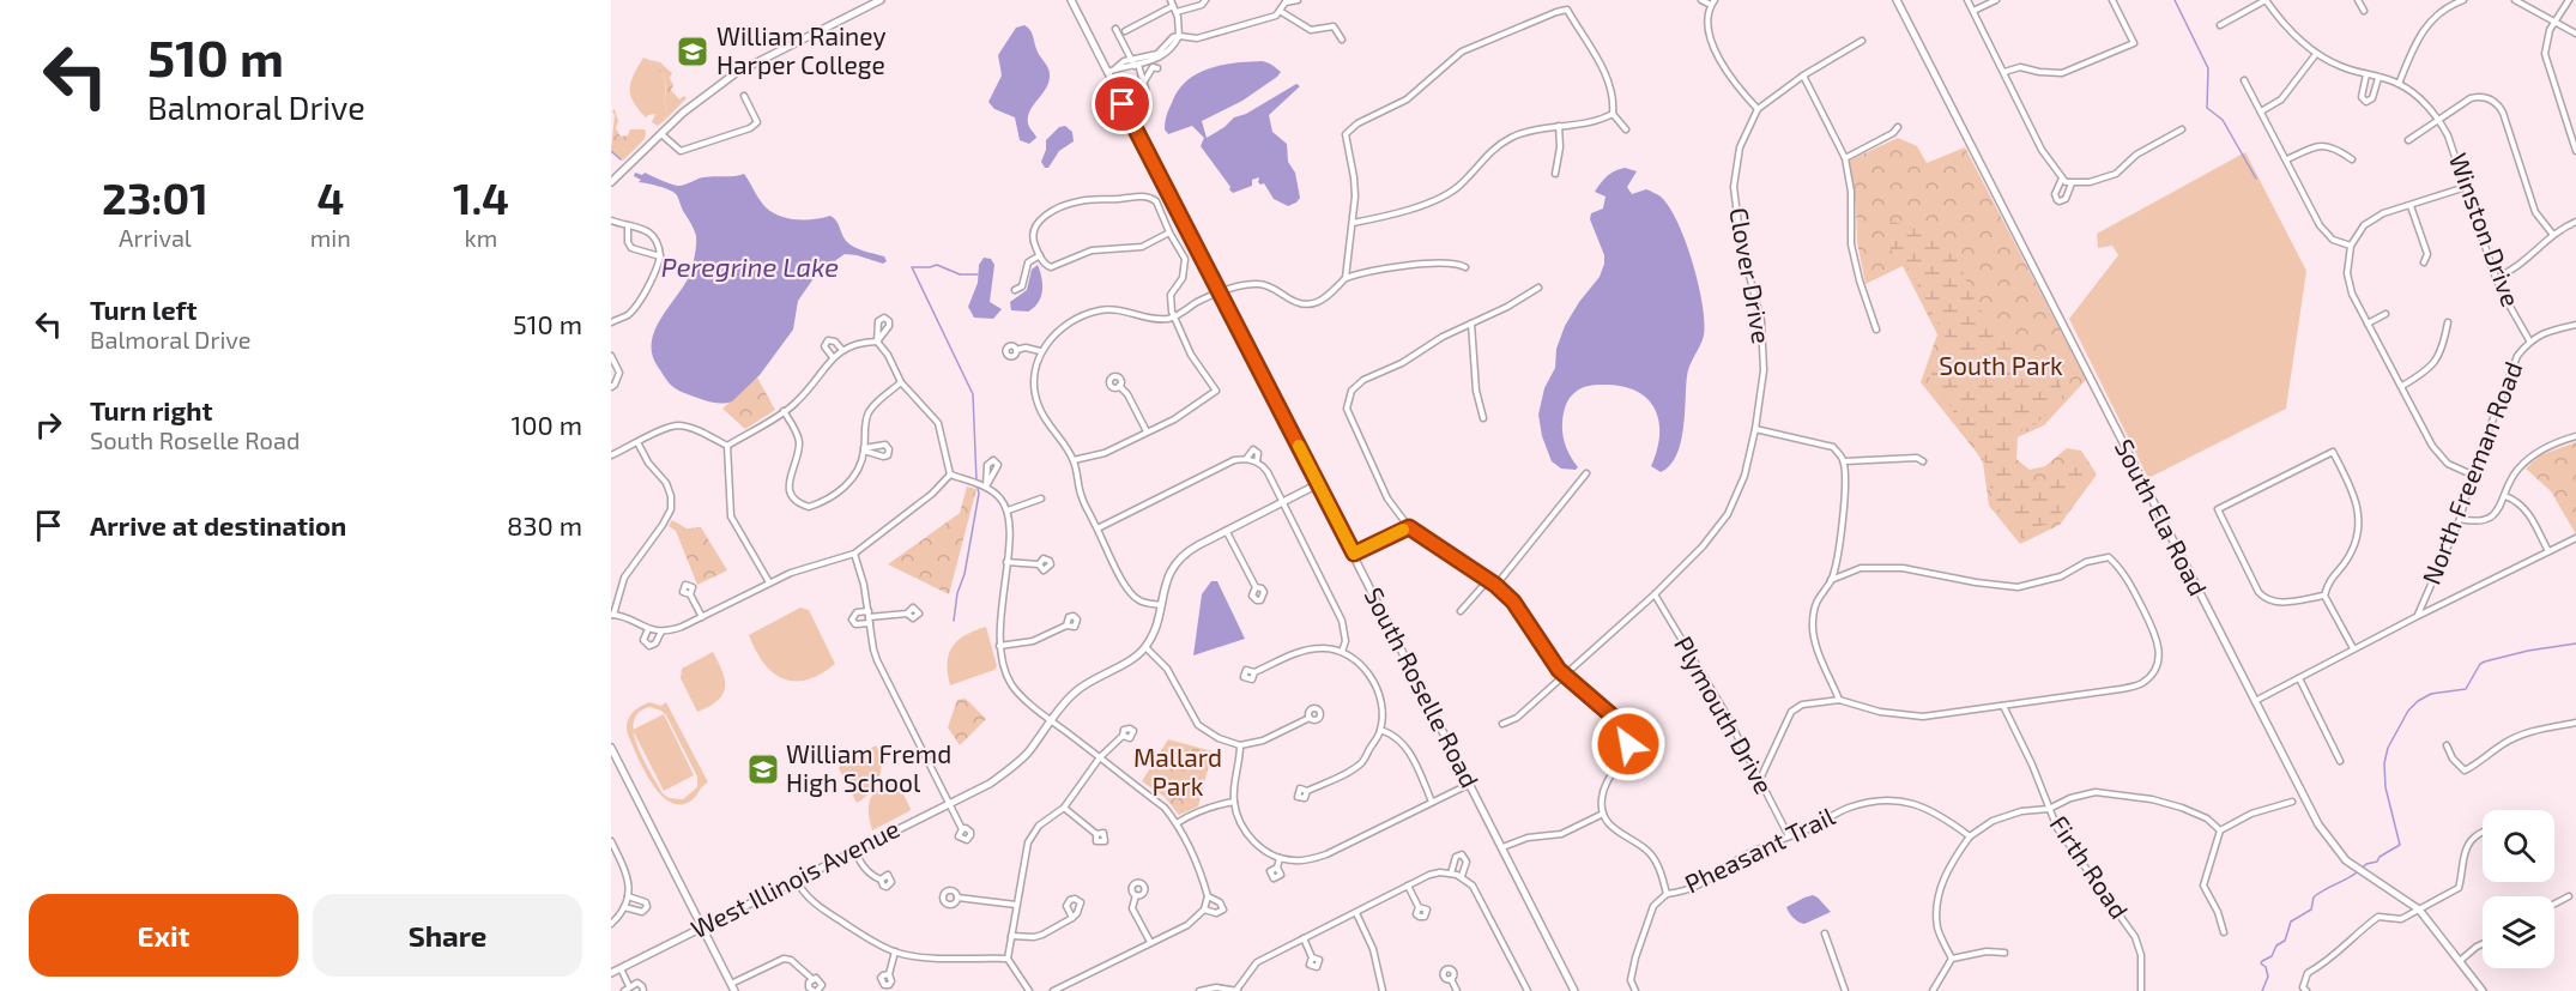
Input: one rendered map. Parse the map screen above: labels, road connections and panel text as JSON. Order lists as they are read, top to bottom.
{
  "streets": {
    "main road": ["South Ela Road", "South Roselle Road", "West Illinois Avenue"],
    "street": [
      "Winston Drive",
      "Clover Drive",
      "North Freeman Road",
      "Plymouth Drive",
      "Pheasant Trail",
      "Firth Road"
    ]
  },
  "crossings": [
    ["Winston Drive", "North Freeman Road"],
    ["Clover Drive", "Plymouth Drive"],
    ["Plymouth Drive", "Pheasant Trail"]
  ],
  "water": ["Peregrine Lake"],
  "parks": ["South Park", "Mallard Park"],
  "places": {
    "school or university": ["William Rainey Harper College", "William Fremd High School"]
  },
  "page": {
    "turn": ["510 m", "Balmoral Drive"],
    "eta": [
      "23:01",
      "Arrival",
      "4",
      "min",
      "1.4",
      "km"
    ],
    "list": [
      {
        "name": "Turn left",
        "note": "Balmoral Drive",
        "value": "510 m"
      },
      {
        "name": "Turn right",
        "note": "South Roselle Road",
        "value": "100 m"
      },
      {
        "name": "Arrive at destination",
        "value": "830 m"
      }
    ],
    "buttons": ["Exit", "Share"]
  }
}
